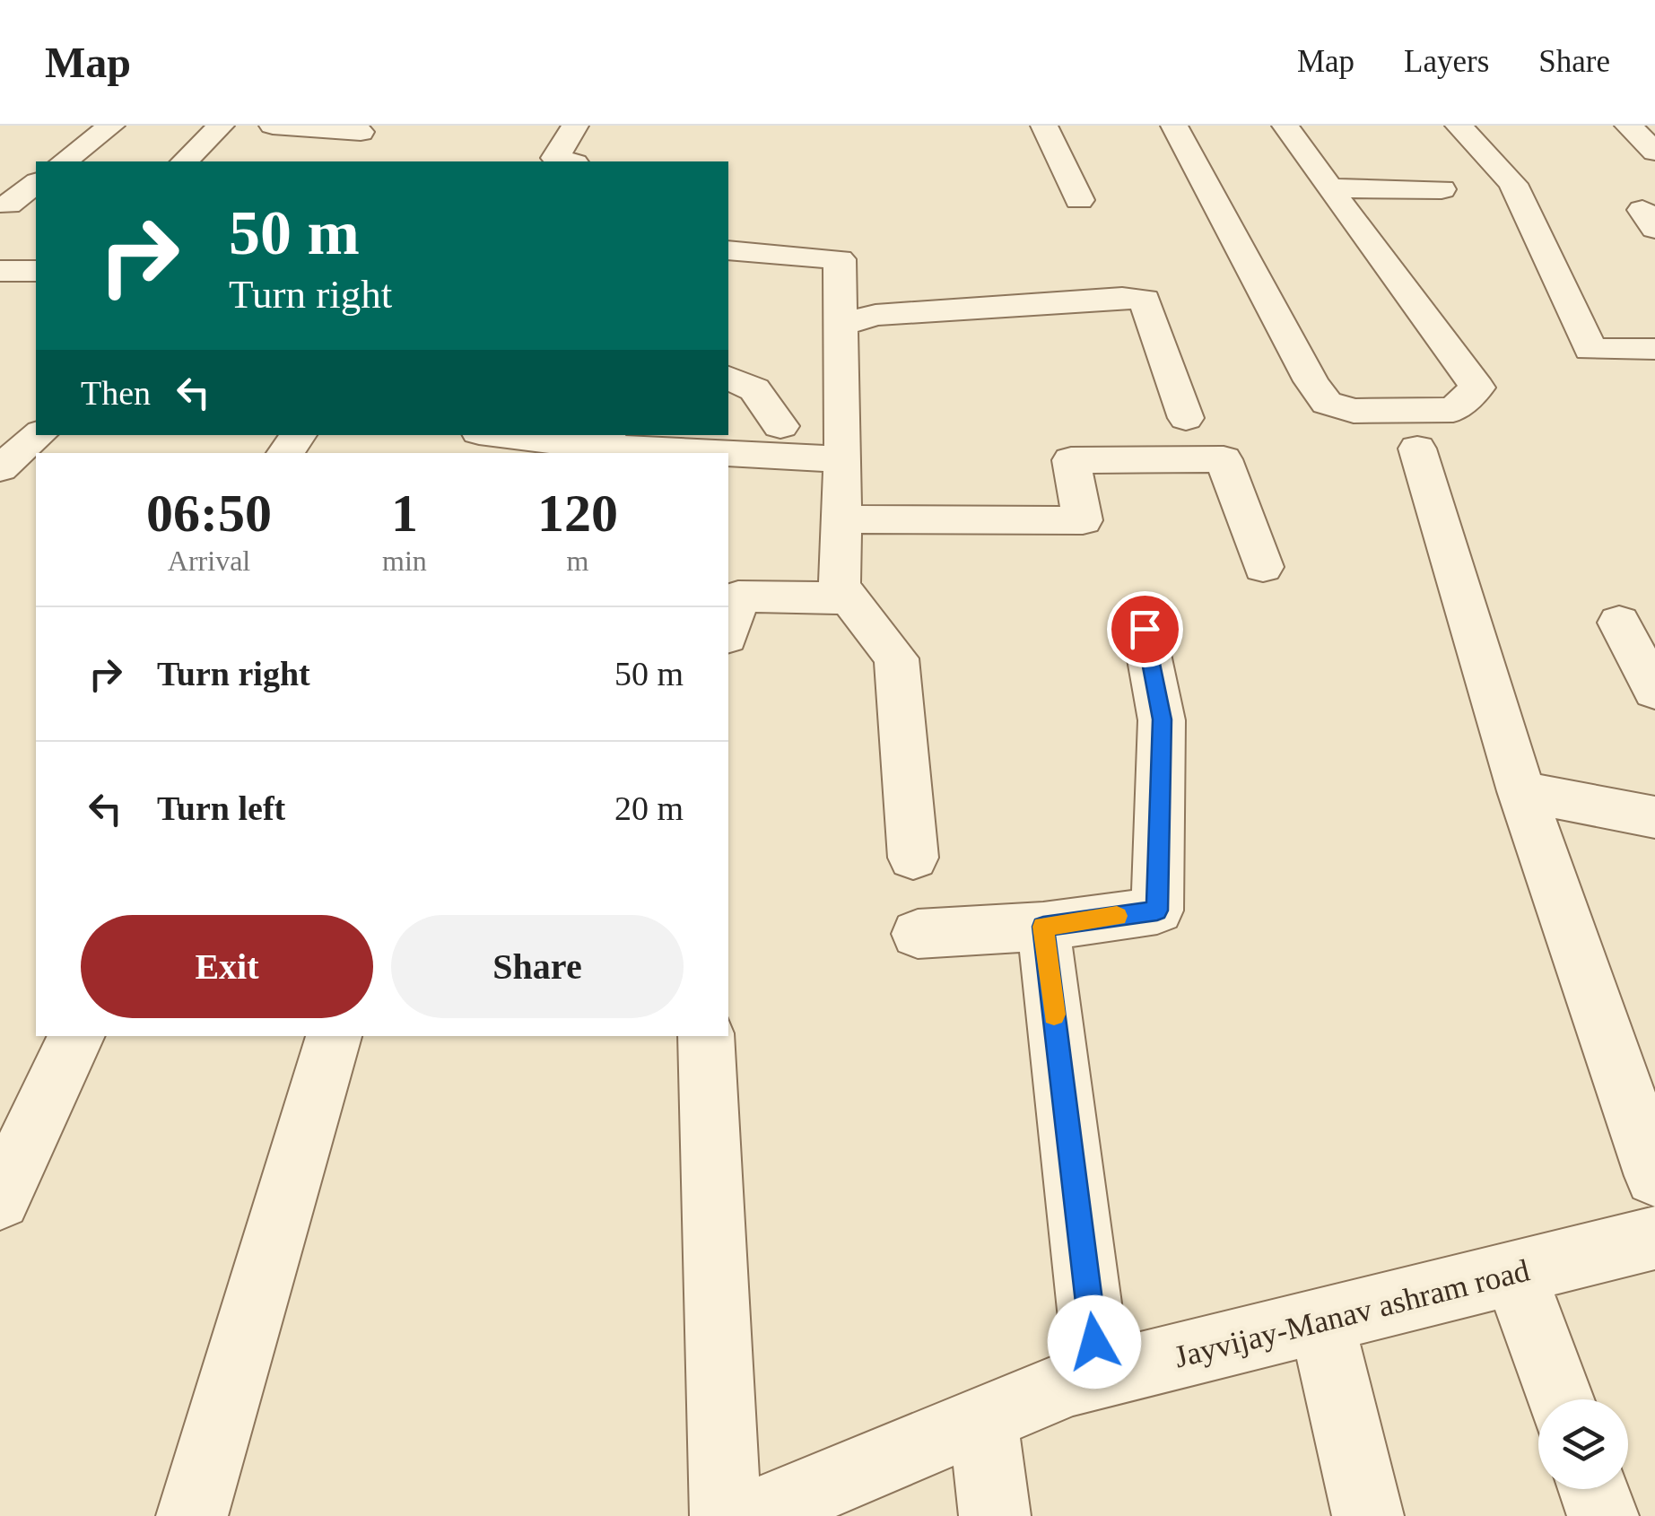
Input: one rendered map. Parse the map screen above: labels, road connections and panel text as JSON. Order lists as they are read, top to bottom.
{
  "streets": {
    "street": ["Jayvijay-Manav ashram road"]
  },
  "page": {
    "header": "Map",
    "nav": ["Map", "Layers", "Share"],
    "turn": ["50 m", "Turn right"],
    "then": "Then",
    "eta": [
      "06:50",
      "Arrival",
      "1",
      "min",
      "120",
      "m"
    ],
    "list": [
      {
        "name": "Turn right",
        "value": "50 m"
      },
      {
        "name": "Turn left",
        "value": "20 m"
      }
    ],
    "buttons": ["Exit", "Share"]
  }
}
